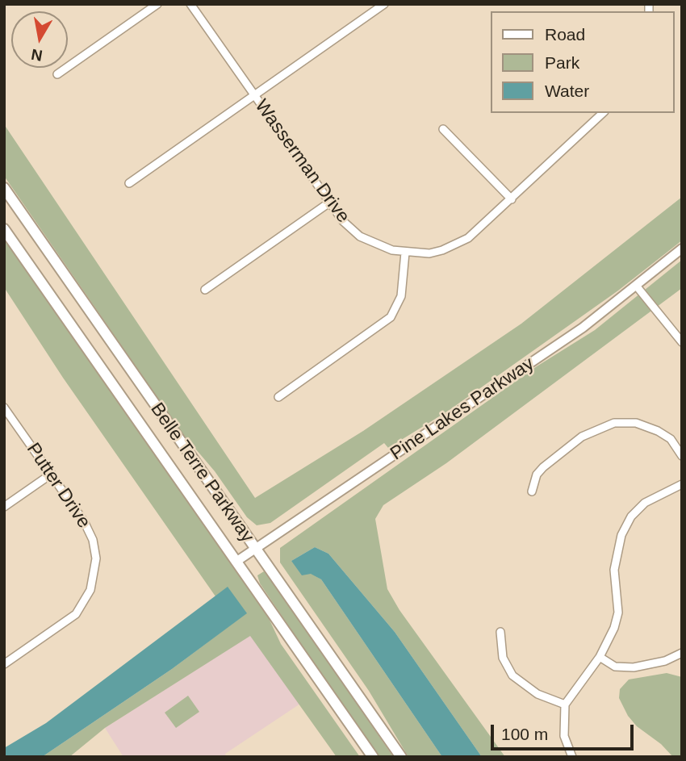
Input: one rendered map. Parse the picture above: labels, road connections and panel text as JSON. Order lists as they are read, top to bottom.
{
  "streets": {
    "main road": ["Belle Terre Parkway"],
    "street": ["Wasserman Drive", "Pine Lakes Parkway", "Putter Drive"]
  },
  "crossings": [
    ["Pine Lakes Parkway", "Belle Terre Parkway"]
  ],
  "legend": ["Road", "Park", "Water"],
  "scale_bar": "100 m",
  "north": "bottom"
}
